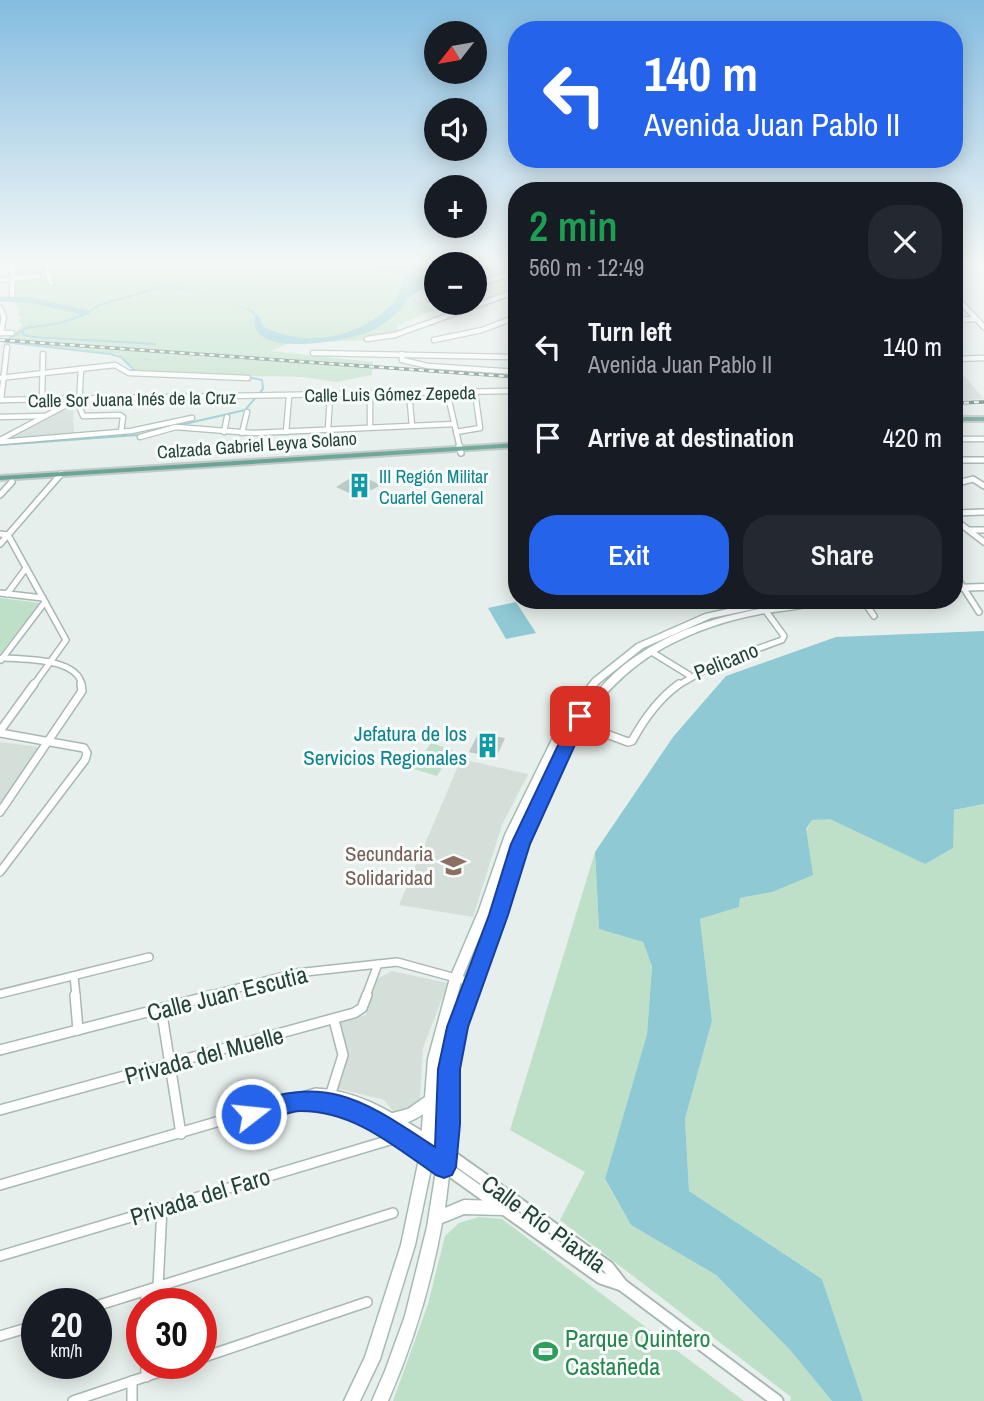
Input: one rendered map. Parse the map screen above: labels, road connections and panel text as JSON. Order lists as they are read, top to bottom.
{
  "streets": {
    "main road": ["Calzada Gabriel Leyva Solano"],
    "street": [
      "Calle Luis Gómez Zepeda",
      "Calle Sor Juana Inés de la Cruz",
      "Pelicano",
      "Calle Juan Escutia",
      "Privada del Muelle",
      "Privada del Faro",
      "Calle Río Piaxtla"
    ]
  },
  "crossings": [
    ["Calle Luis Gómez Zepeda", "Calle Sor Juana Inés de la Cruz"],
    ["Calle Juan Escutia", "Privada del Muelle"]
  ],
  "places": {
    "building": ["III Región Militar Cuartel General", "Jefatura de los Servicios Regionales"],
    "school or university": ["Secundaria Solidaridad"],
    "sports": ["Parque Quintero Castañeda"]
  },
  "north": "bottom left",
  "page": {
    "map_buttons": ["+", "−"],
    "turn": ["140 m", "Avenida Juan Pablo II"],
    "heading": ["2 min", "560 m · 12:49"],
    "list": [
      {
        "name": "Turn left",
        "note": "Avenida Juan Pablo II",
        "value": "140 m"
      },
      {
        "name": "Arrive at destination",
        "value": "420 m"
      }
    ],
    "buttons": ["Exit", "Share"],
    "speed": "20 km/h",
    "limit": "30"
  }
}
